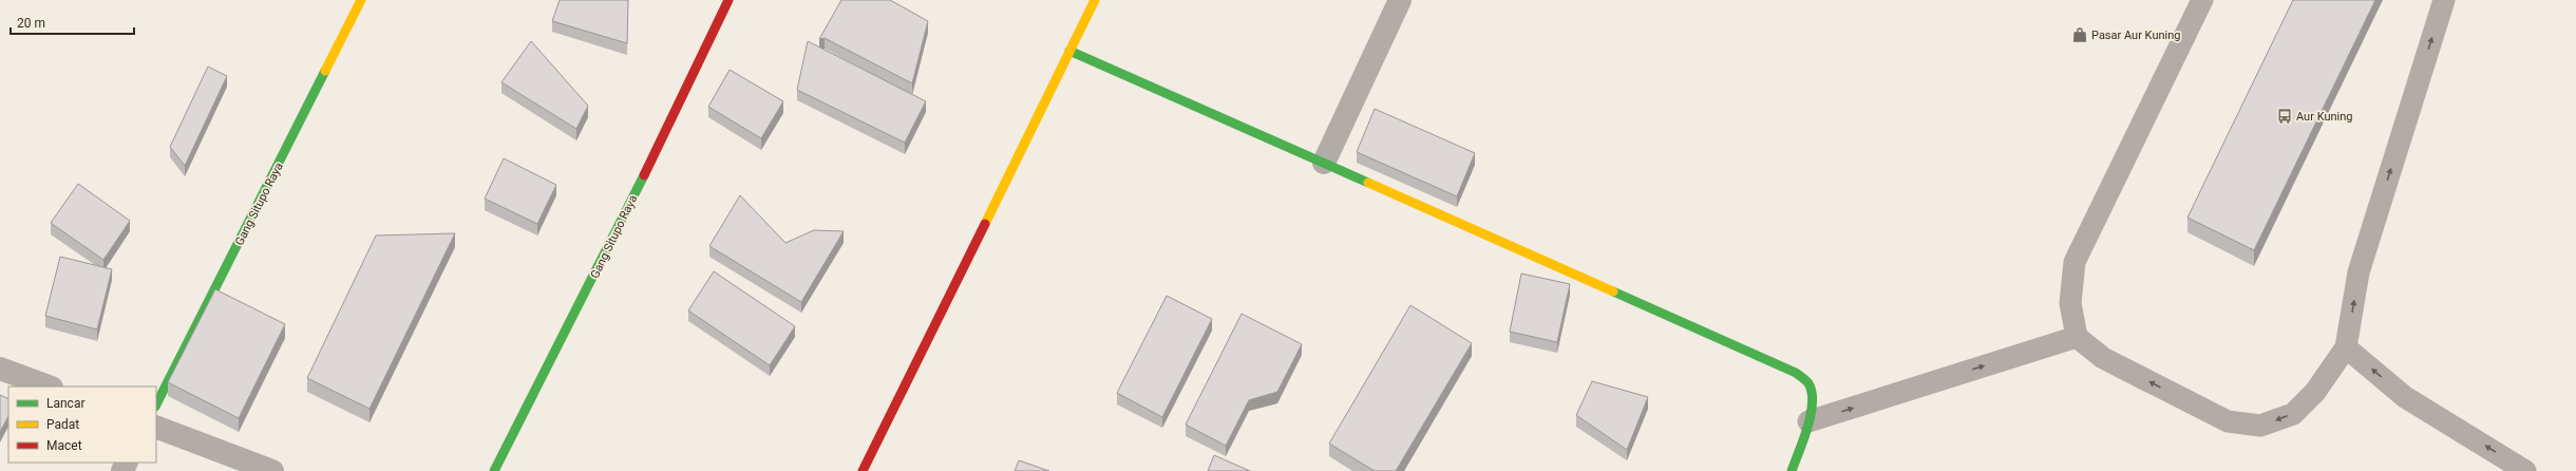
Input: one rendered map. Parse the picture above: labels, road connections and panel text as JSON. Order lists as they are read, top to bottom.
{
  "streets": {
    "street": ["Gang Situpo Raya"]
  },
  "places": {
    "shop": ["Pasar Aur Kuning"],
    "bus stop": ["Aur Kuning"]
  },
  "legend": ["Lancar", "Padat", "Macet"],
  "scale_bar": "20 m"
}
